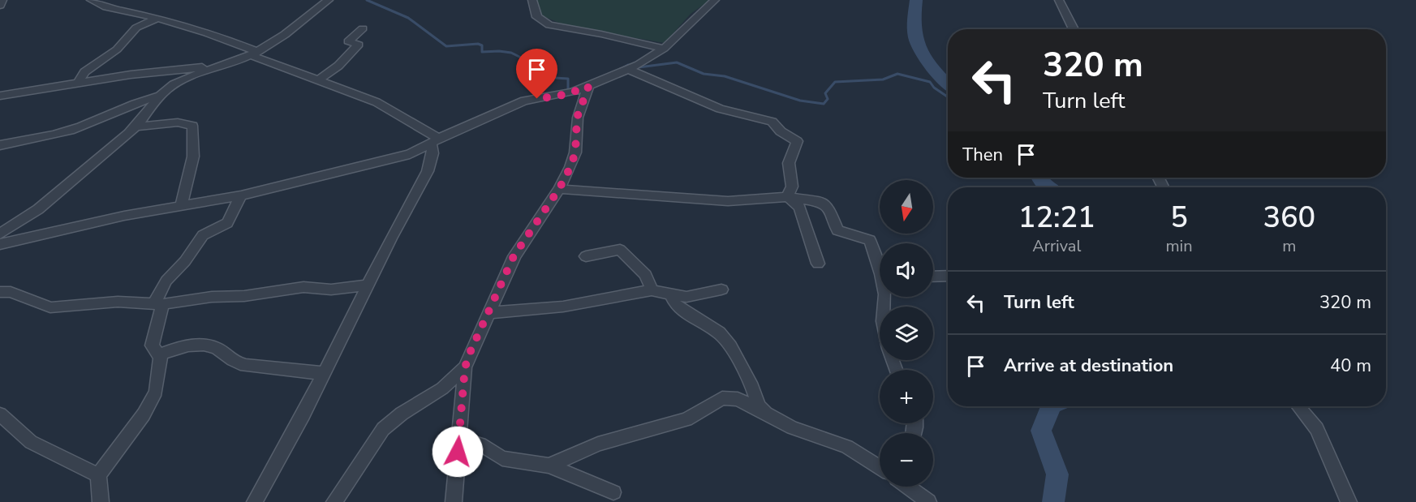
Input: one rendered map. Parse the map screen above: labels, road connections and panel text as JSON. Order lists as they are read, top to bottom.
{
  "north": "bottom",
  "page": {
    "turn": ["320 m", "Turn left"],
    "then": "Then",
    "map_buttons": ["+", "−"],
    "eta": [
      "12:21",
      "Arrival",
      "5",
      "min",
      "360",
      "m"
    ],
    "list": [
      {
        "name": "Turn left",
        "value": "320 m"
      },
      {
        "name": "Arrive at destination",
        "value": "40 m"
      }
    ]
  }
}
